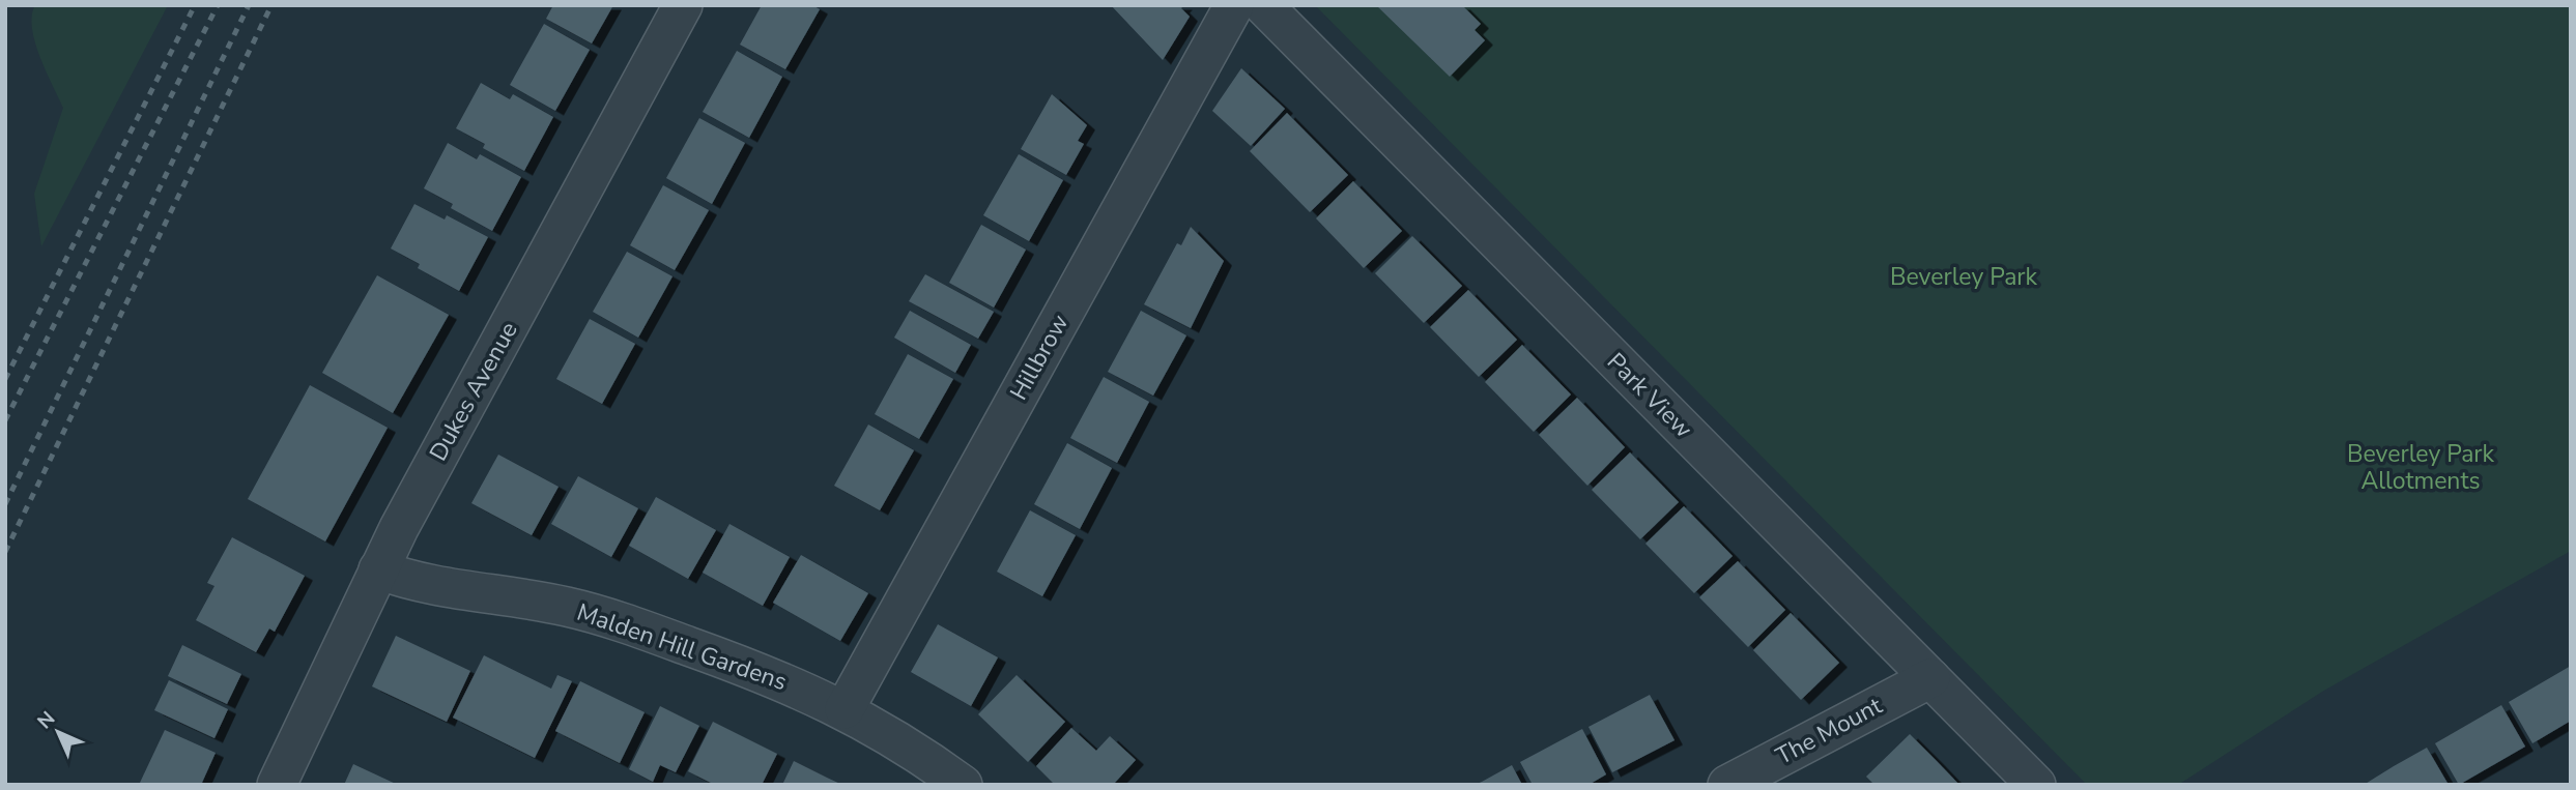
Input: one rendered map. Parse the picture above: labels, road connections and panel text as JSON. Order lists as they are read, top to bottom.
{
  "streets": {
    "street": [
      "Hillbrow",
      "Dukes Avenue",
      "Park View",
      "Malden Hill Gardens",
      "The Mount"
    ]
  },
  "crossings": [
    ["Hillbrow", "Malden Hill Gardens"],
    ["Dukes Avenue", "Malden Hill Gardens"],
    ["Park View", "The Mount"]
  ],
  "parks": ["Beverley Park", "Beverley Park Allotments"],
  "north": "top left"
}
